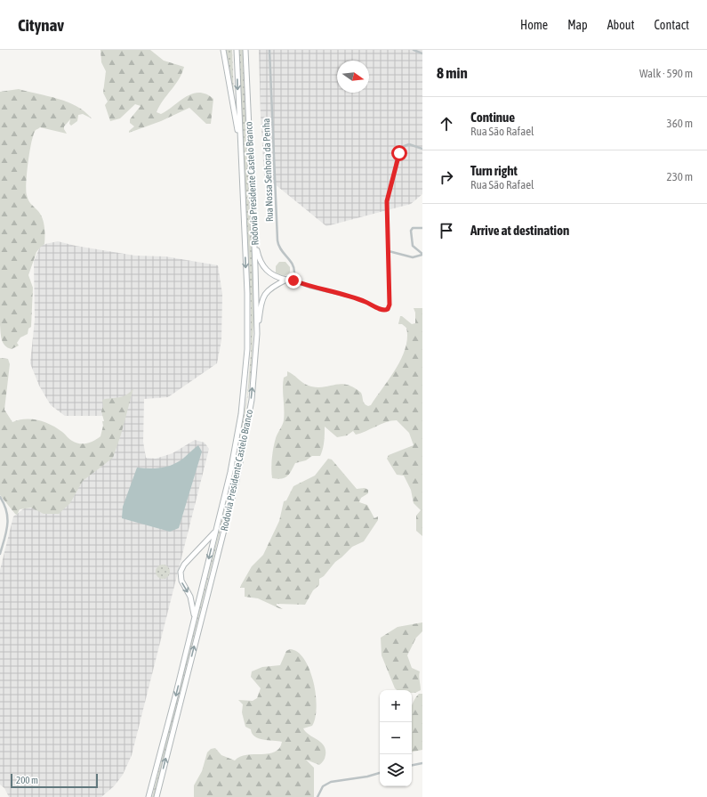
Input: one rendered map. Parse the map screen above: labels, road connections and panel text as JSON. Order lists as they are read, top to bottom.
{
  "streets": {
    "highway": ["Rodovia Presidente Castelo Branco"],
    "street": ["Rua Nossa Senhora da Penha"]
  },
  "scale_bar": "200 m",
  "north": "right",
  "page": {
    "header": "Citynav",
    "nav": [
      "Home",
      "Map",
      "About",
      "Contact"
    ],
    "heading": ["8 min", "Walk · 590 m"],
    "list": [
      ["Continue", "Rua São Rafael", "360 m"],
      ["Turn right", "Rua São Rafael", "230 m"],
      "Arrive at destination"
    ],
    "map_buttons": ["+", "−"],
    "scale": "200 m"
  }
}
